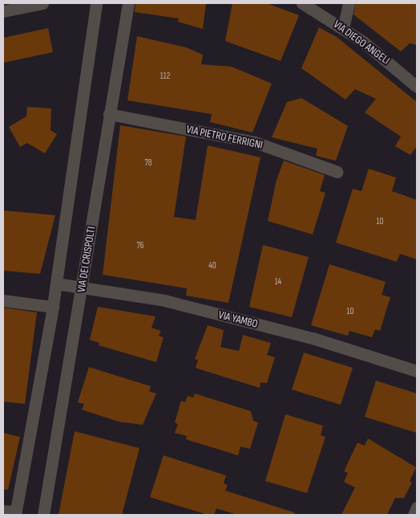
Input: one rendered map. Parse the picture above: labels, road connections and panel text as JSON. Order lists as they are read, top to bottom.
{
  "streets": {
    "street": [
      "VIA DIEGO ANGELI",
      "VIA PIETRO FERRIGNI",
      "VIA DEI CRISPOLTI",
      "VIA YAMBO"
    ]
  },
  "crossings": [
    ["VIA PIETRO FERRIGNI", "VIA DEI CRISPOLTI"],
    ["VIA DEI CRISPOLTI", "VIA YAMBO"]
  ],
  "house_numbers": [
    "112",
    "78",
    "10",
    "76",
    "40",
    "14",
    "10"
  ]
}
